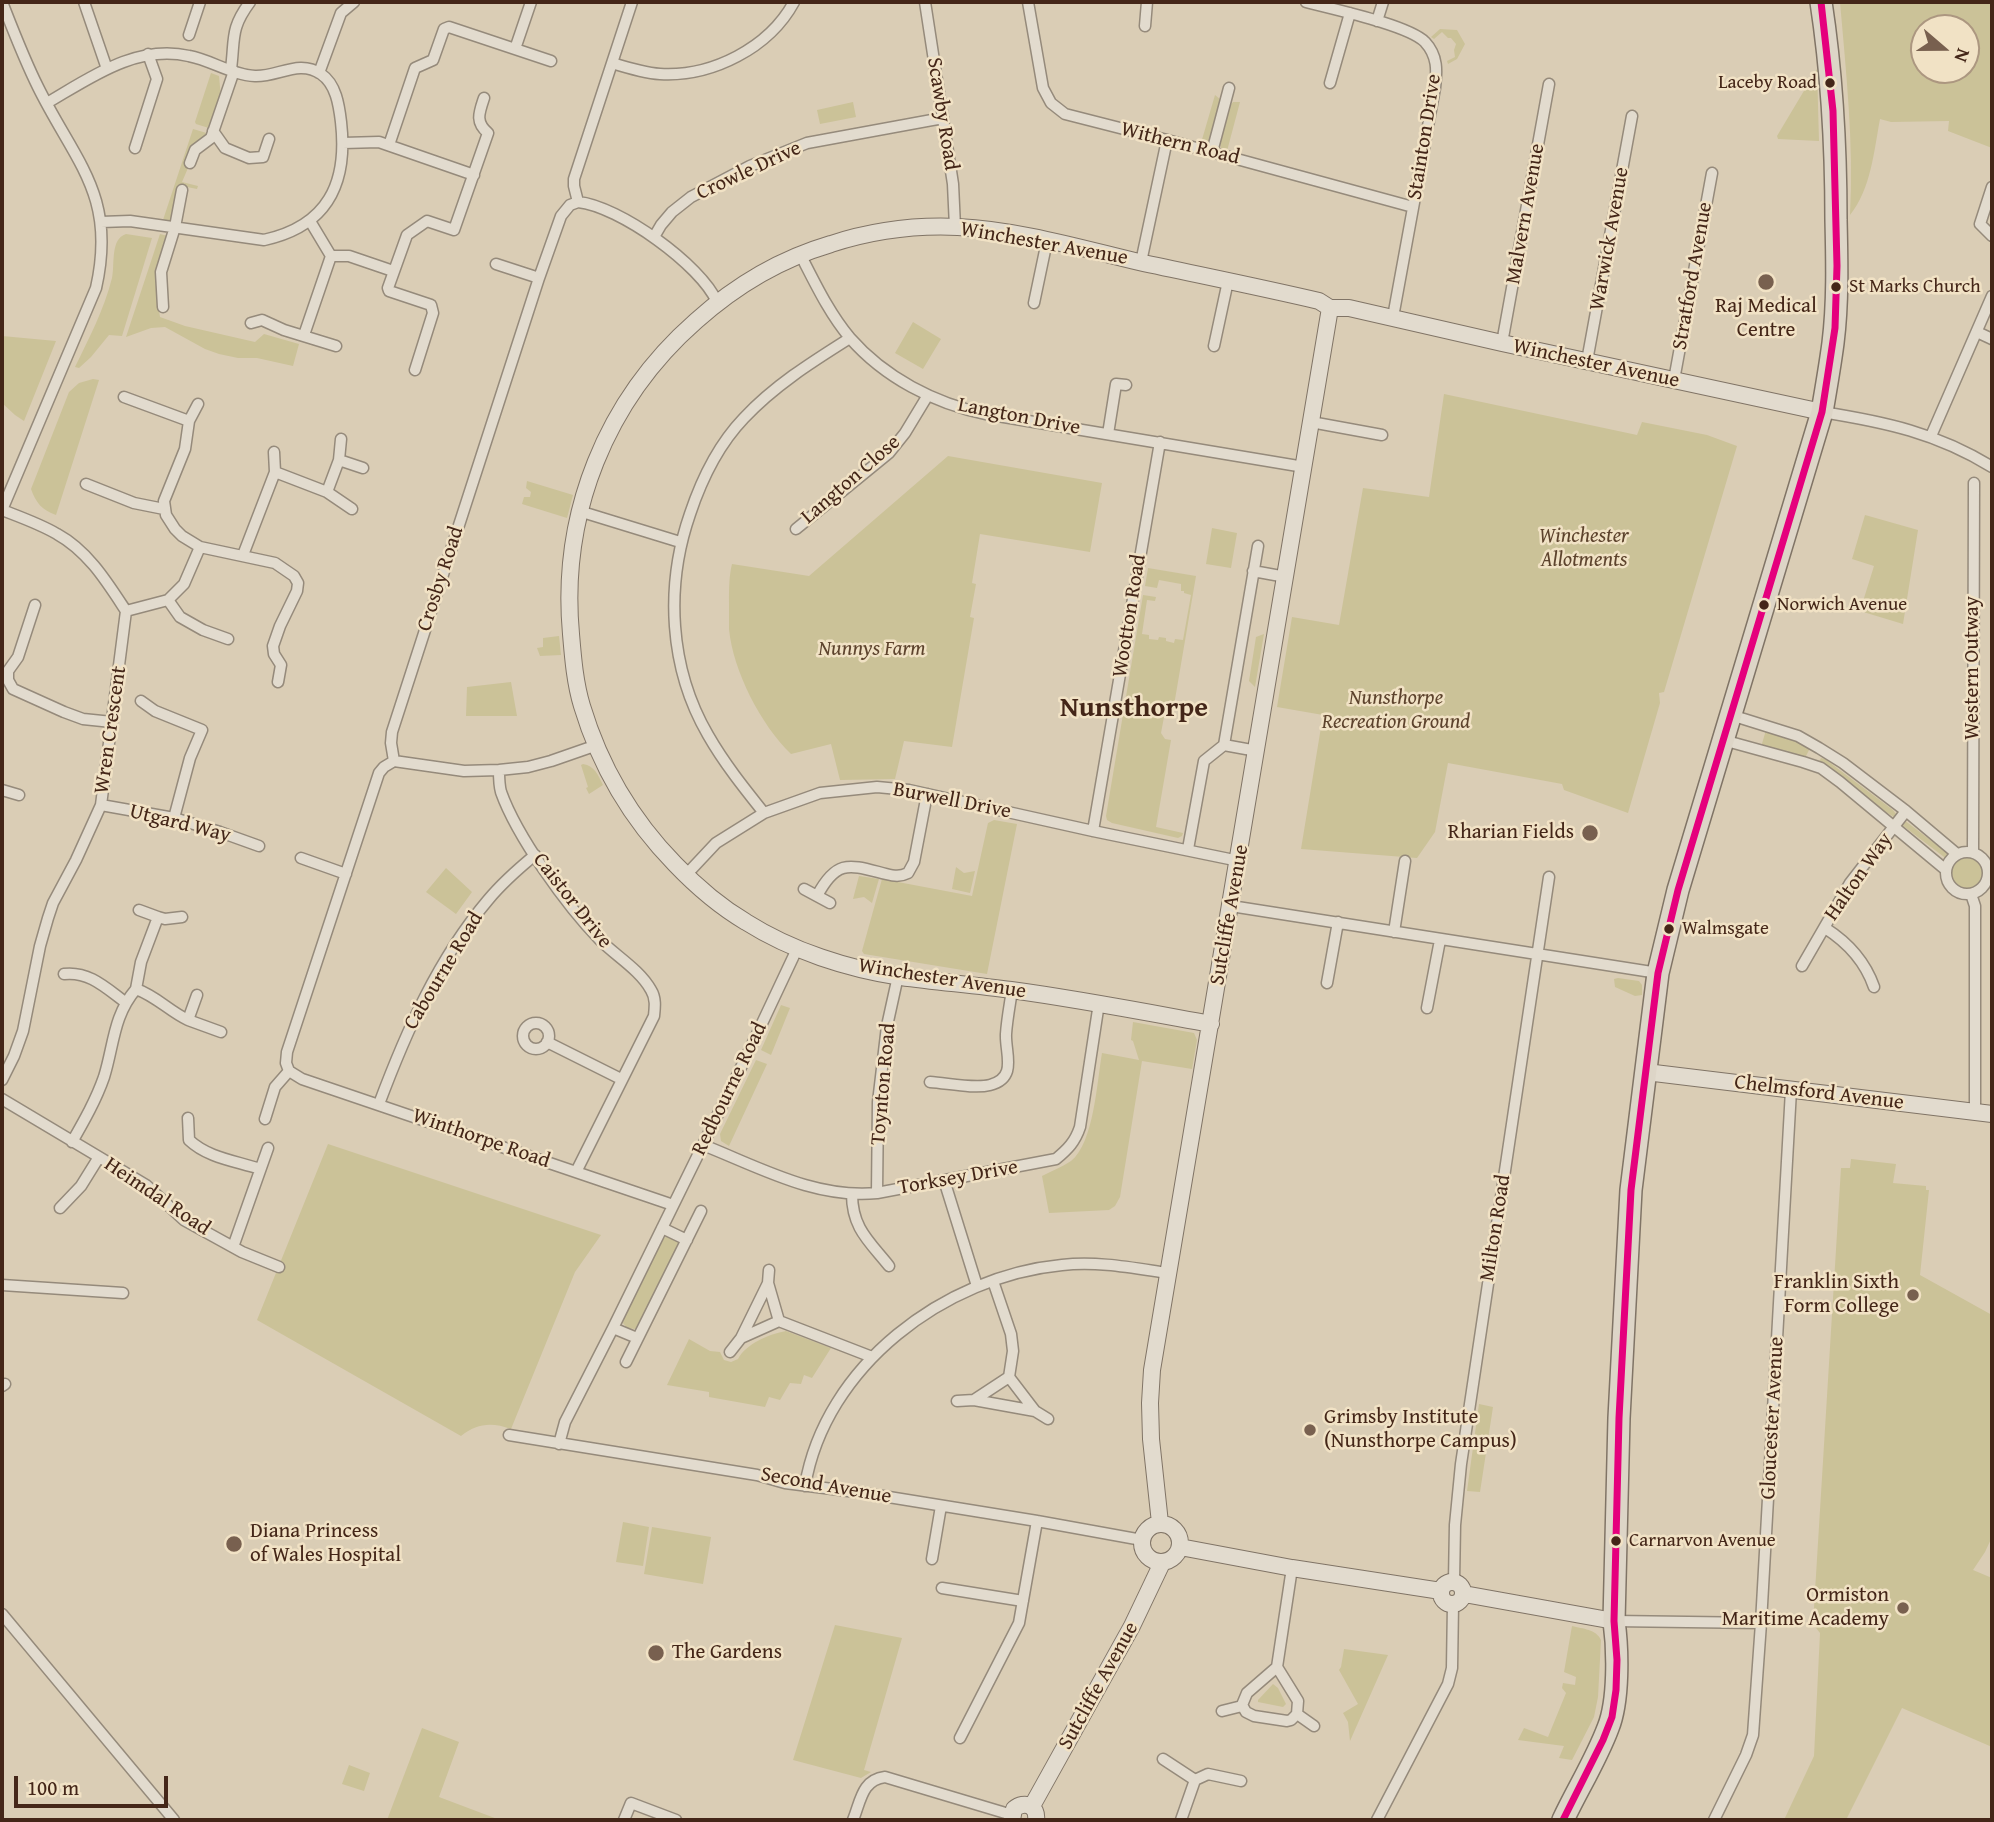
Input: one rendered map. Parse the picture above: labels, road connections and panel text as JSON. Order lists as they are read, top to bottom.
{
  "streets": {
    "street": [
      "Scawby Road",
      "Stainton Drive",
      "Withern Road",
      "Crowle Drive",
      "Malvern Avenue",
      "Warwick Avenue",
      "Winchester Avenue",
      "Stratford Avenue",
      "Langton Drive",
      "Langton Close",
      "Crosby Road",
      "Wootton Road",
      "Western Outway",
      "Wren Crescent",
      "Burwell Drive",
      "Utgard Way",
      "Halton Way",
      "Caistor Drive",
      "Sutcliffe Avenue",
      "Cabourne Road",
      "Toynton Road",
      "Redbourne Road",
      "Chelmsford Avenue",
      "Winthorpe Road",
      "Torksey Drive",
      "Heimdal Road",
      "Milton Road",
      "Gloucester Avenue",
      "Second Avenue"
    ]
  },
  "crossings": [
    ["Scawby Road", "Crowle Drive"],
    ["Scawby Road", "Winchester Avenue"],
    ["Stainton Drive", "Withern Road"],
    ["Stainton Drive", "Winchester Avenue"],
    ["Malvern Avenue", "Winchester Avenue"],
    ["Warwick Avenue", "Winchester Avenue"],
    ["Winchester Avenue", "Stratford Avenue"],
    ["Winchester Avenue", "Langton Drive"],
    ["Winchester Avenue", "Burwell Drive"],
    ["Winchester Avenue", "Sutcliffe Avenue"],
    ["Winchester Avenue", "Toynton Road"],
    ["Winchester Avenue", "Redbourne Road"],
    ["Winchester Avenue", "Torksey Drive"],
    ["Langton Drive", "Langton Close"],
    ["Langton Drive", "Wootton Road"],
    ["Langton Drive", "Sutcliffe Avenue"],
    ["Wootton Road", "Burwell Drive"],
    ["Wren Crescent", "Utgard Way"],
    ["Burwell Drive", "Sutcliffe Avenue"],
    ["Caistor Drive", "Cabourne Road"],
    ["Caistor Drive", "Winthorpe Road"],
    ["Sutcliffe Avenue", "Second Avenue"],
    ["Cabourne Road", "Winthorpe Road"],
    ["Toynton Road", "Torksey Drive"],
    ["Redbourne Road", "Winthorpe Road"],
    ["Redbourne Road", "Torksey Drive"],
    ["Redbourne Road", "Second Avenue"],
    ["Chelmsford Avenue", "Gloucester Avenue"]
  ],
  "districts": ["Nunsthorpe"],
  "parks": ["Winchester Allotments", "Nunnys Farm", "Nunsthorpe Recreation Ground"],
  "places": [
    "Laceby Road",
    "Raj Medical Centre",
    "St Marks Church",
    "Norwich Avenue",
    "Rharian Fields",
    "Walmsgate",
    "Franklin Sixth Form College",
    "Grimsby Institute (Nunsthorpe Campus)",
    "Carnarvon Avenue",
    "Diana Princess of Wales Hospital",
    "Ormiston Maritime Academy",
    "The Gardens"
  ],
  "scale_bar": "100 m",
  "north": "right"
}
